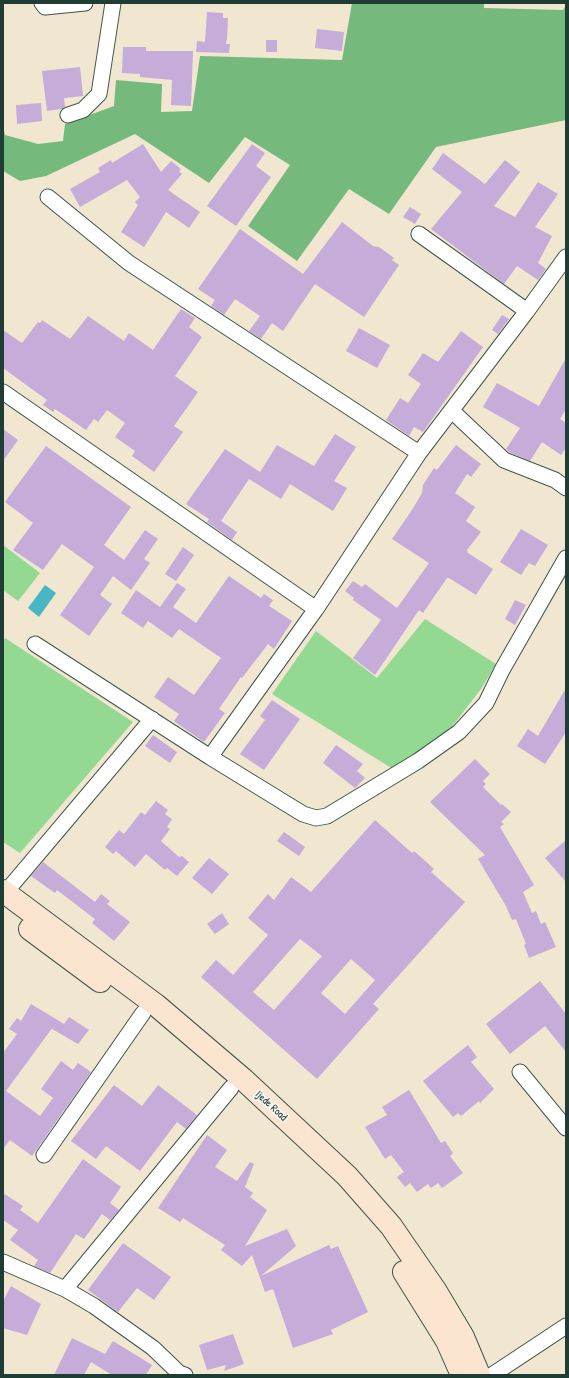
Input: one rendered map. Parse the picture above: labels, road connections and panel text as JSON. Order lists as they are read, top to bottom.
{
  "streets": {
    "main road": ["Ijede Road"]
  }
}
